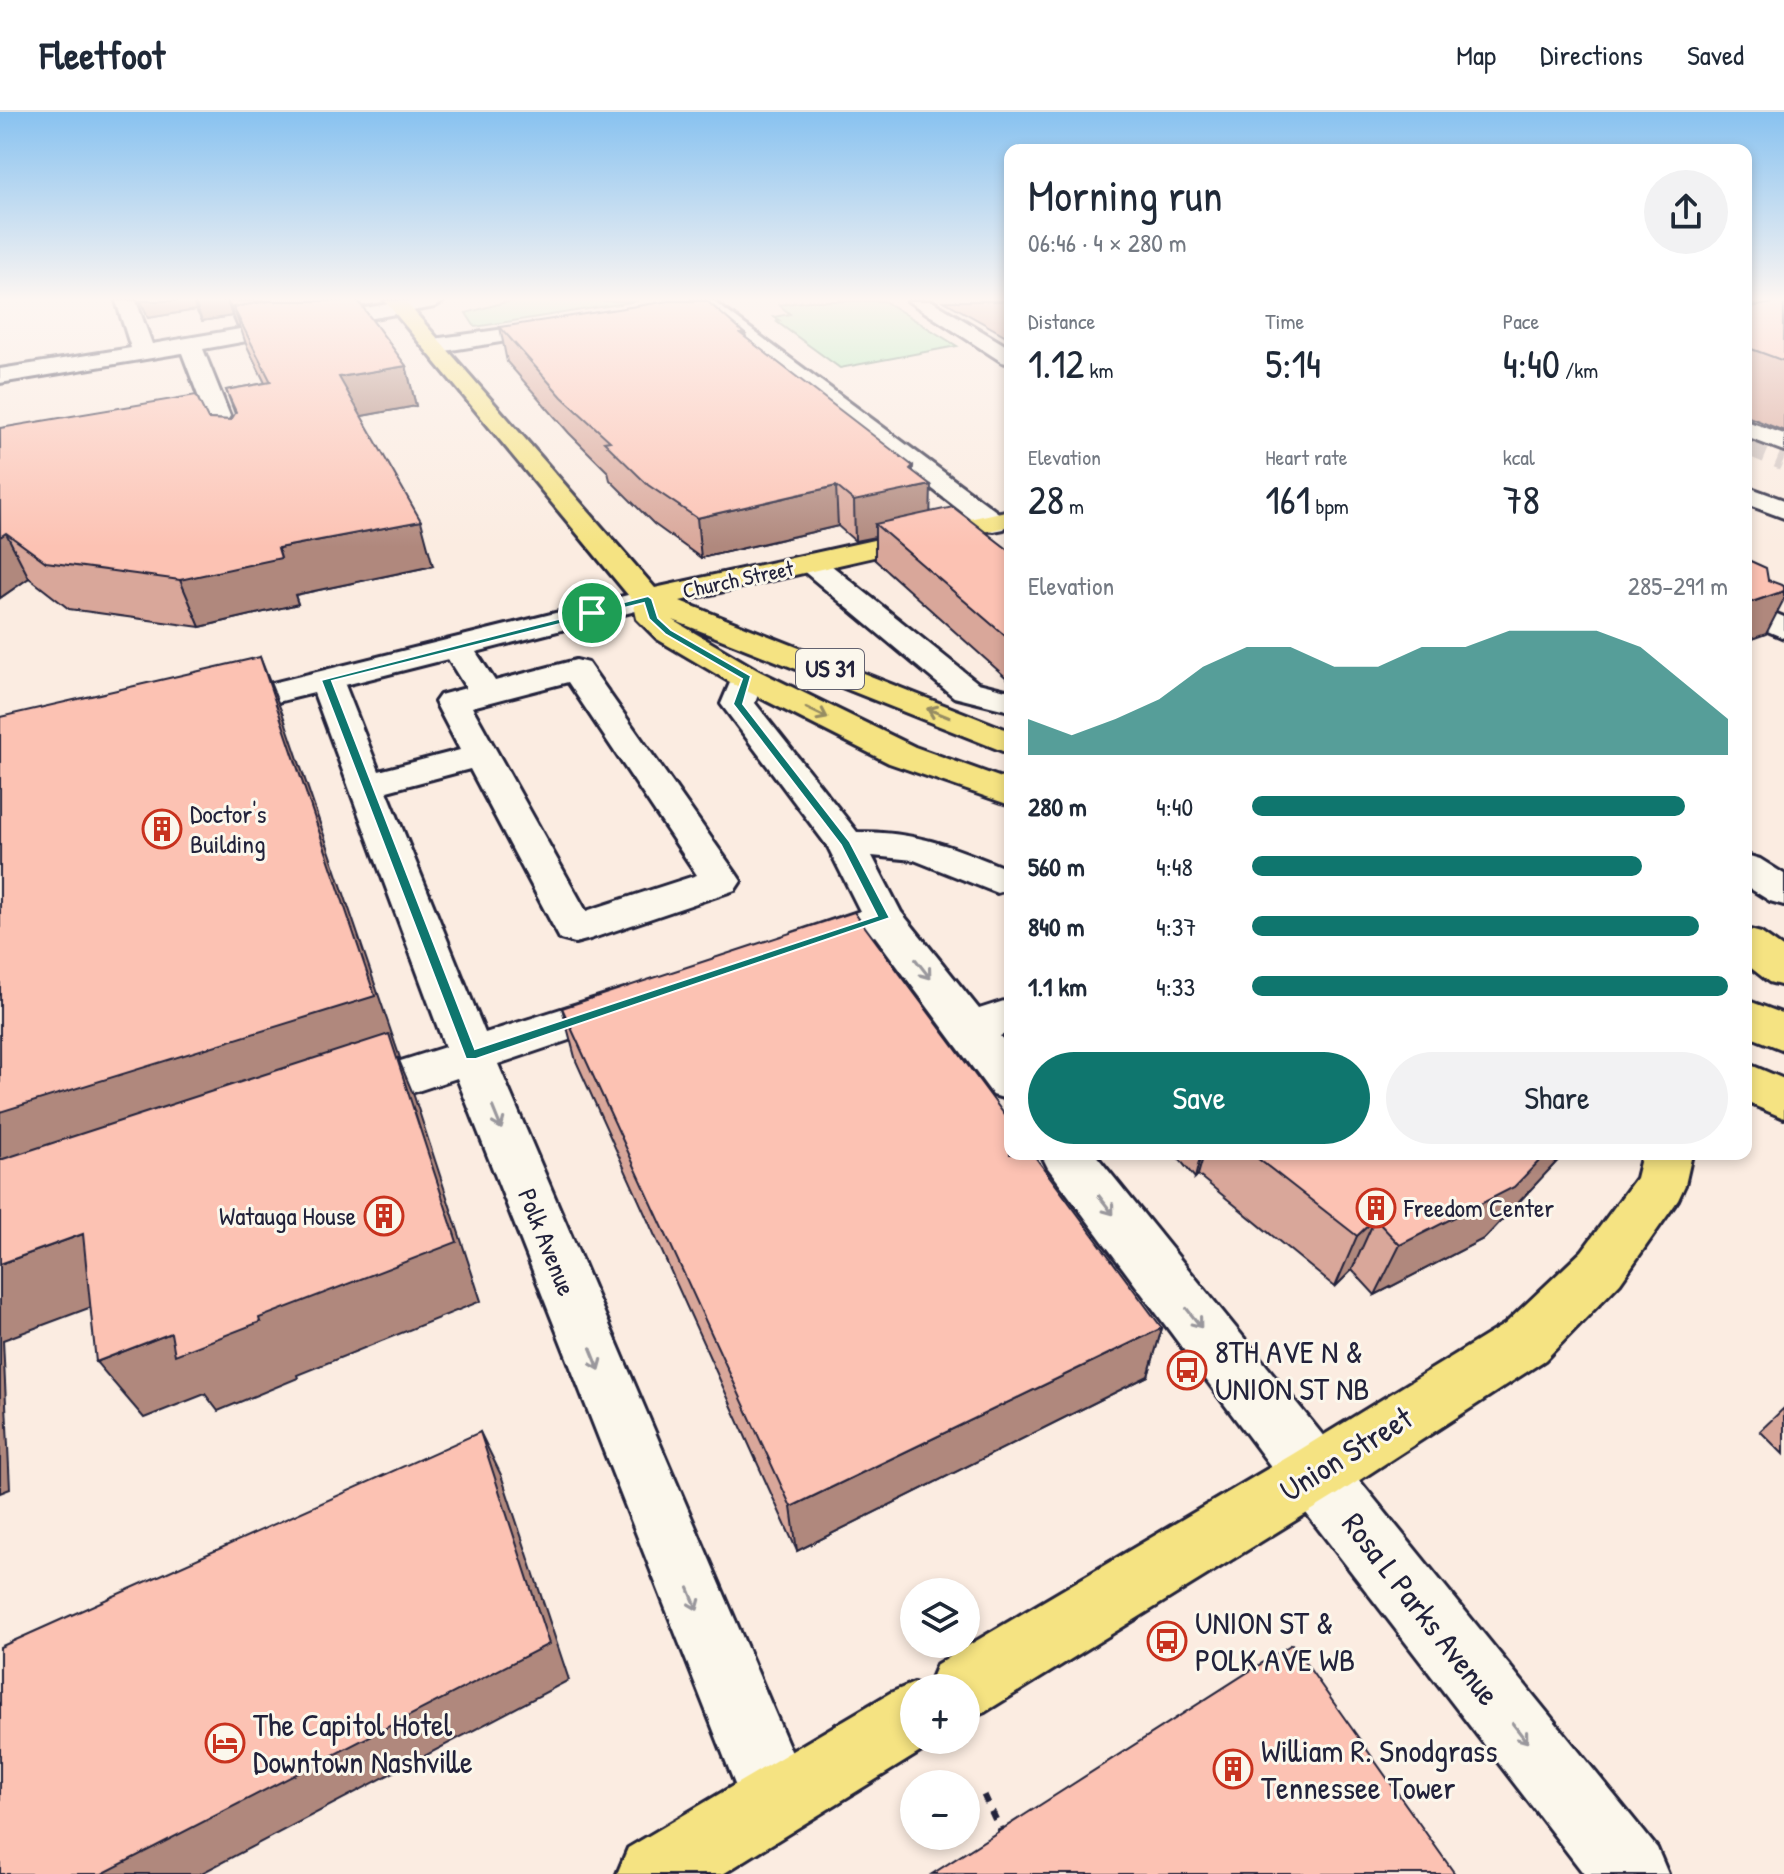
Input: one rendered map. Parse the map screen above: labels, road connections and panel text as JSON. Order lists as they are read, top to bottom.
{
  "streets": {
    "main road": ["Church Street", "US 31", "Union Street"],
    "street": ["Polk Avenue", "Rosa L Parks Avenue"]
  },
  "crossings": [
    ["Church Street", "US 31"],
    ["Church Street", "Polk Avenue"],
    ["Union Street", "Rosa L Parks Avenue"]
  ],
  "one_way": ["Polk Avenue", "Rosa L Parks Avenue"],
  "places": {
    "building": [
      "Doctor's Building",
      "Freedom Center",
      "Watauga House",
      "William R. Snodgrass Tennessee Tower"
    ],
    "bus stop": ["8TH AVE N & UNION ST NB", "UNION ST & POLK AVE WB"],
    "hotel": ["The Capitol Hotel Downtown Nashville"]
  },
  "page": {
    "header": "Fleetfoot",
    "nav": ["Map", "Directions", "Saved"],
    "heading": ["Morning run", "06:46 · 4 × 280 m"],
    "stats": [
      ["Distance", "1.12 km"],
      ["Time", "5:14"],
      ["Pace", "4:40 /km"],
      ["Elevation", "28 m"],
      ["Heart rate", "161 bpm"],
      ["kcal", "78"]
    ],
    "chart": ["Elevation", "285–291 m"],
    "list": [
      {
        "name": "280 m",
        "note": "4:40"
      },
      {
        "name": "560 m",
        "note": "4:48"
      },
      {
        "name": "840 m",
        "note": "4:37"
      },
      {
        "name": "1.1 km",
        "note": "4:33"
      }
    ],
    "buttons": ["Save", "Share"],
    "map_buttons": ["+", "−"]
  }
}
